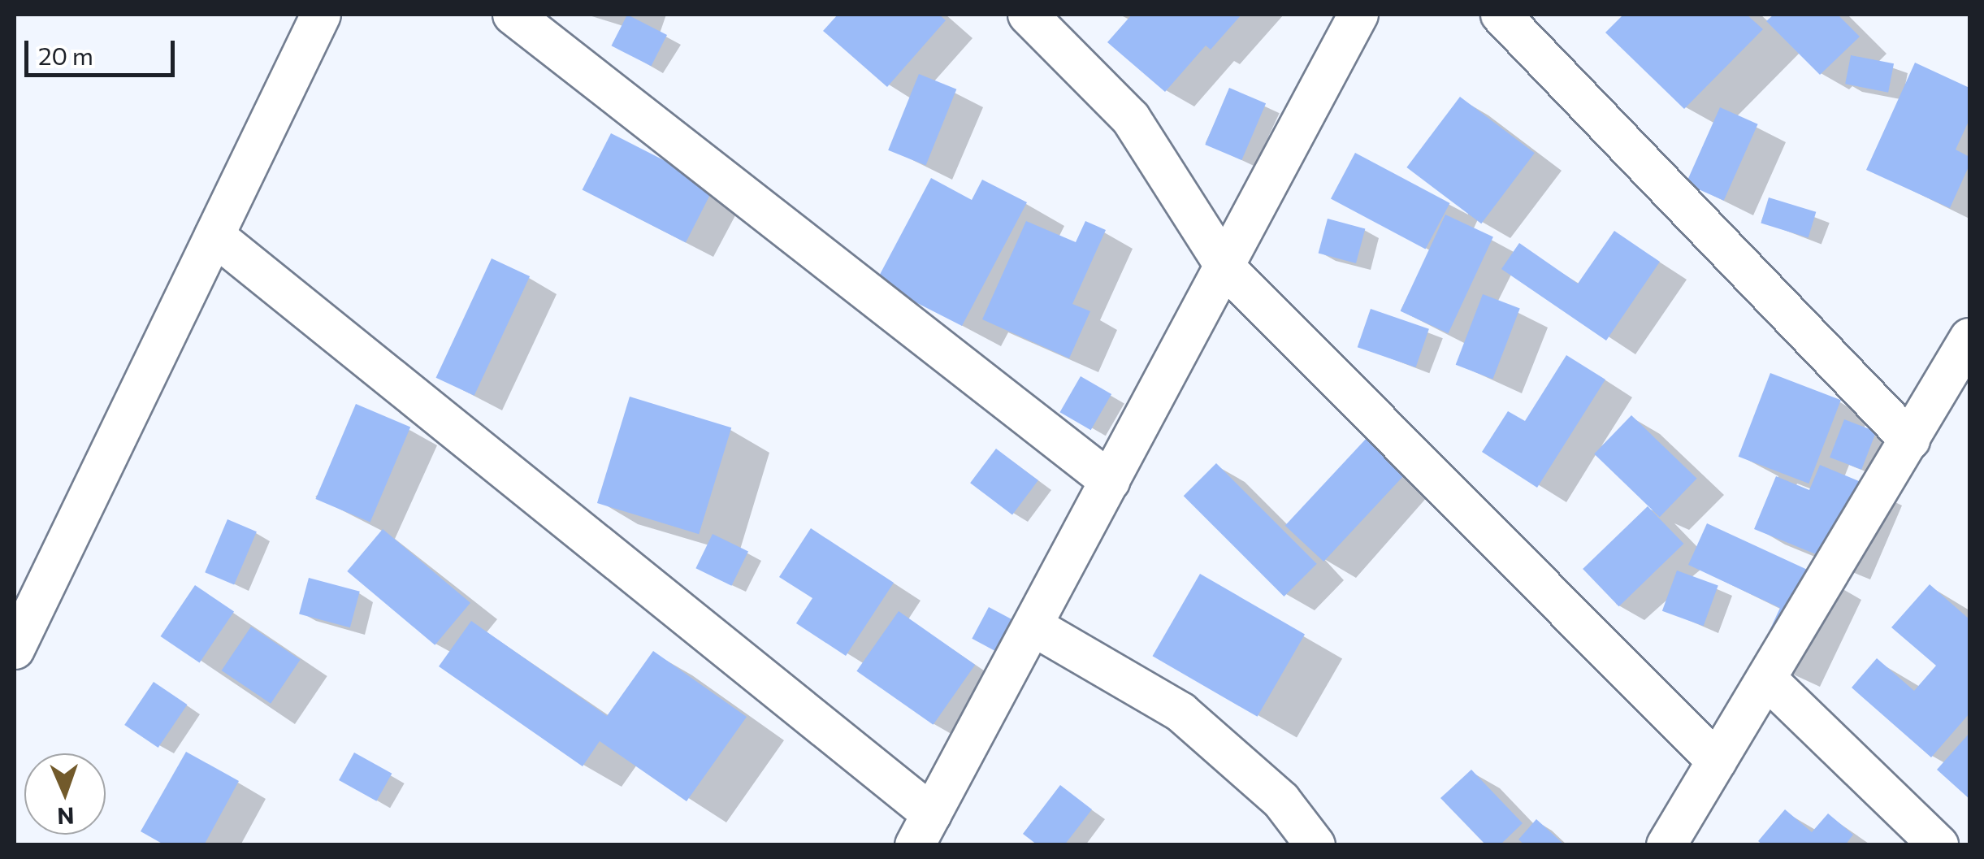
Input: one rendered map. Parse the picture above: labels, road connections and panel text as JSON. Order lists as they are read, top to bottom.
{
  "scale_bar": "20 m",
  "north": "bottom"
}
